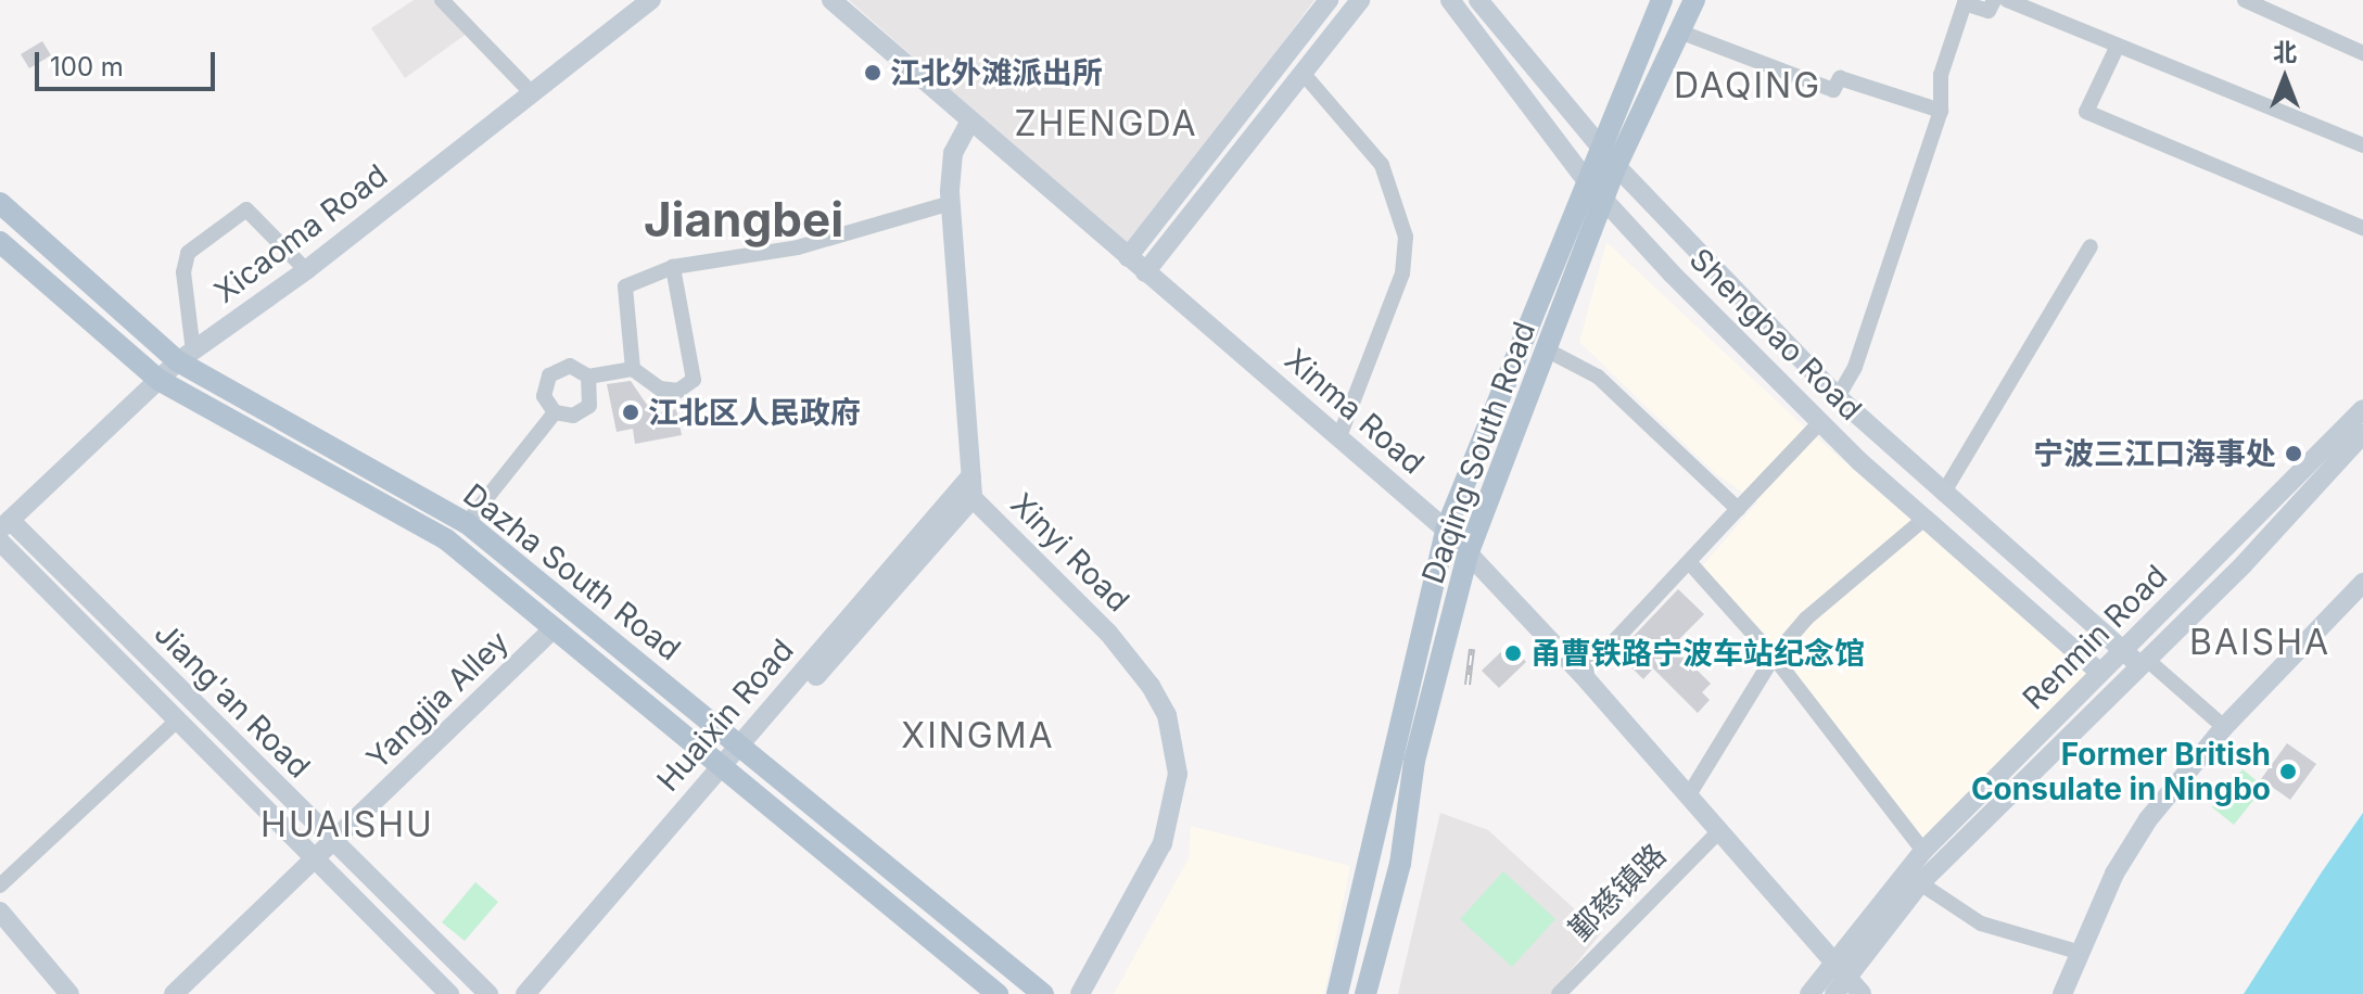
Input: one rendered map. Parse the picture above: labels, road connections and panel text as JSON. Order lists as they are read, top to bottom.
{
  "streets": {
    "main road": ["Daqing South Road", "Dazha South Road"],
    "street": [
      "Xicaoma Road",
      "Shengbao Road",
      "Xinma Road",
      "Xinyi Road",
      "Renmin Road",
      "Jiang'an Road",
      "Yangjia Alley",
      "Huaixin Road",
      "鄞慈镇路"
    ]
  },
  "crossings": [
    ["Xicaoma Road", "Dazha South Road"],
    ["Xicaoma Road", "Jiang'an Road"],
    ["Shengbao Road", "Daqing South Road"],
    ["Shengbao Road", "Renmin Road"],
    ["Xinma Road", "Daqing South Road"],
    ["Xinma Road", "Xinyi Road"],
    ["Xinma Road", "Renmin Road"],
    ["Xinma Road", "鄞慈镇路"],
    ["Xinyi Road", "Huaixin Road"],
    ["Dazha South Road", "Yangjia Alley"],
    ["Dazha South Road", "Huaixin Road"],
    ["Jiang'an Road", "Yangjia Alley"]
  ],
  "districts": [
    "DAQING",
    "ZHENGDA",
    "Jiangbei",
    "BAISHA",
    "XINGMA",
    "HUAISHU"
  ],
  "places": [
    "江北外滩派出所",
    "江北区人民政府",
    "宁波三江口海事处",
    "甬曹铁路宁波车站纪念馆",
    "Former British Consulate in Ningbo"
  ],
  "scale_bar": "100 m",
  "north": "top"
}
